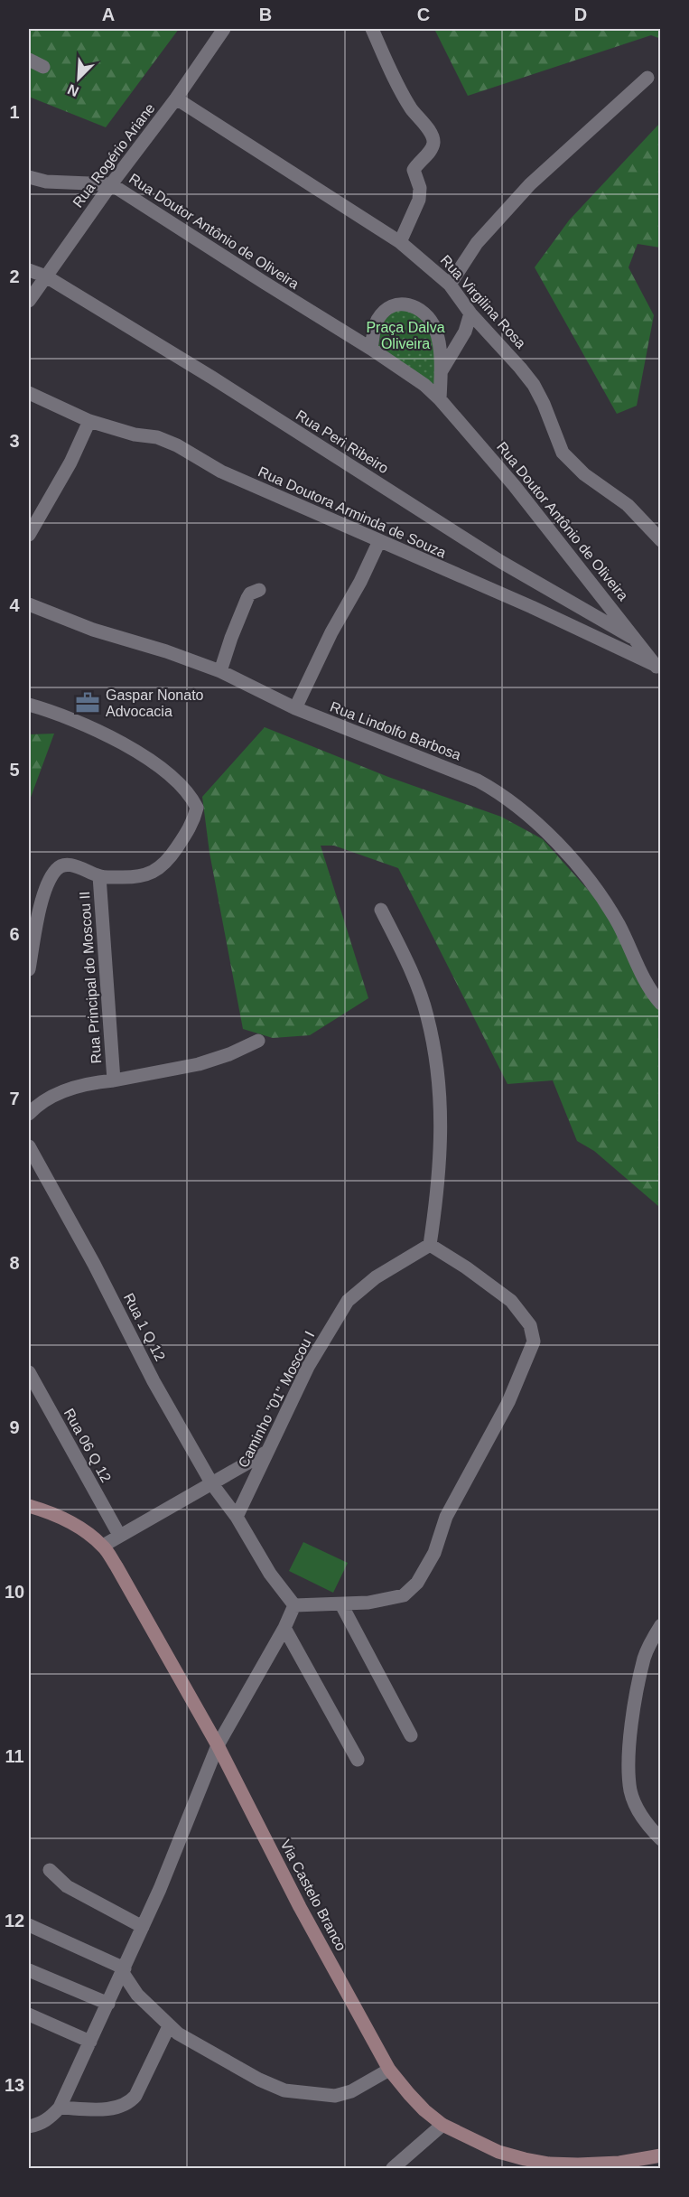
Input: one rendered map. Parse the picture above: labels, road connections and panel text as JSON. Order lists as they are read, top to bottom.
{
  "streets": {
    "main road": ["Via Castelo Branco"],
    "street": [
      "Rua Rogério Ariane",
      "Rua Doutor Antônio de Oliveira",
      "Rua Virgilina Rosa",
      "Rua Peri Ribeiro",
      "Rua Doutora Arminda de Souza",
      "Rua Lindolfo Barbosa",
      "Rua Principal do Moscou II",
      "Rua 1 Q 12",
      "Caminho \"01\" Moscou I",
      "Rua 06 Q 12"
    ]
  },
  "crossings": [
    ["Rua Rogério Ariane", "Rua Doutor Antônio de Oliveira"],
    ["Rua Rogério Ariane", "Rua Virgilina Rosa"],
    ["Rua Rogério Ariane", "Rua Peri Ribeiro"],
    ["Rua Doutor Antônio de Oliveira", "Rua Peri Ribeiro"],
    ["Rua Doutor Antônio de Oliveira", "Rua Doutora Arminda de Souza"],
    ["Rua 1 Q 12", "Caminho \"01\" Moscou I"]
  ],
  "parks": ["Praça Dalva Oliveira"],
  "places": {
    "office": ["Gaspar Nonato Advocacia"]
  },
  "north": "bottom left",
  "grid": {
    "columns": [
      "A",
      "B",
      "C",
      "D"
    ],
    "rows": [
      "1",
      "2",
      "3",
      "4",
      "5",
      "6",
      "7",
      "8",
      "9",
      "10",
      "11",
      "12",
      "13"
    ]
  }
}
